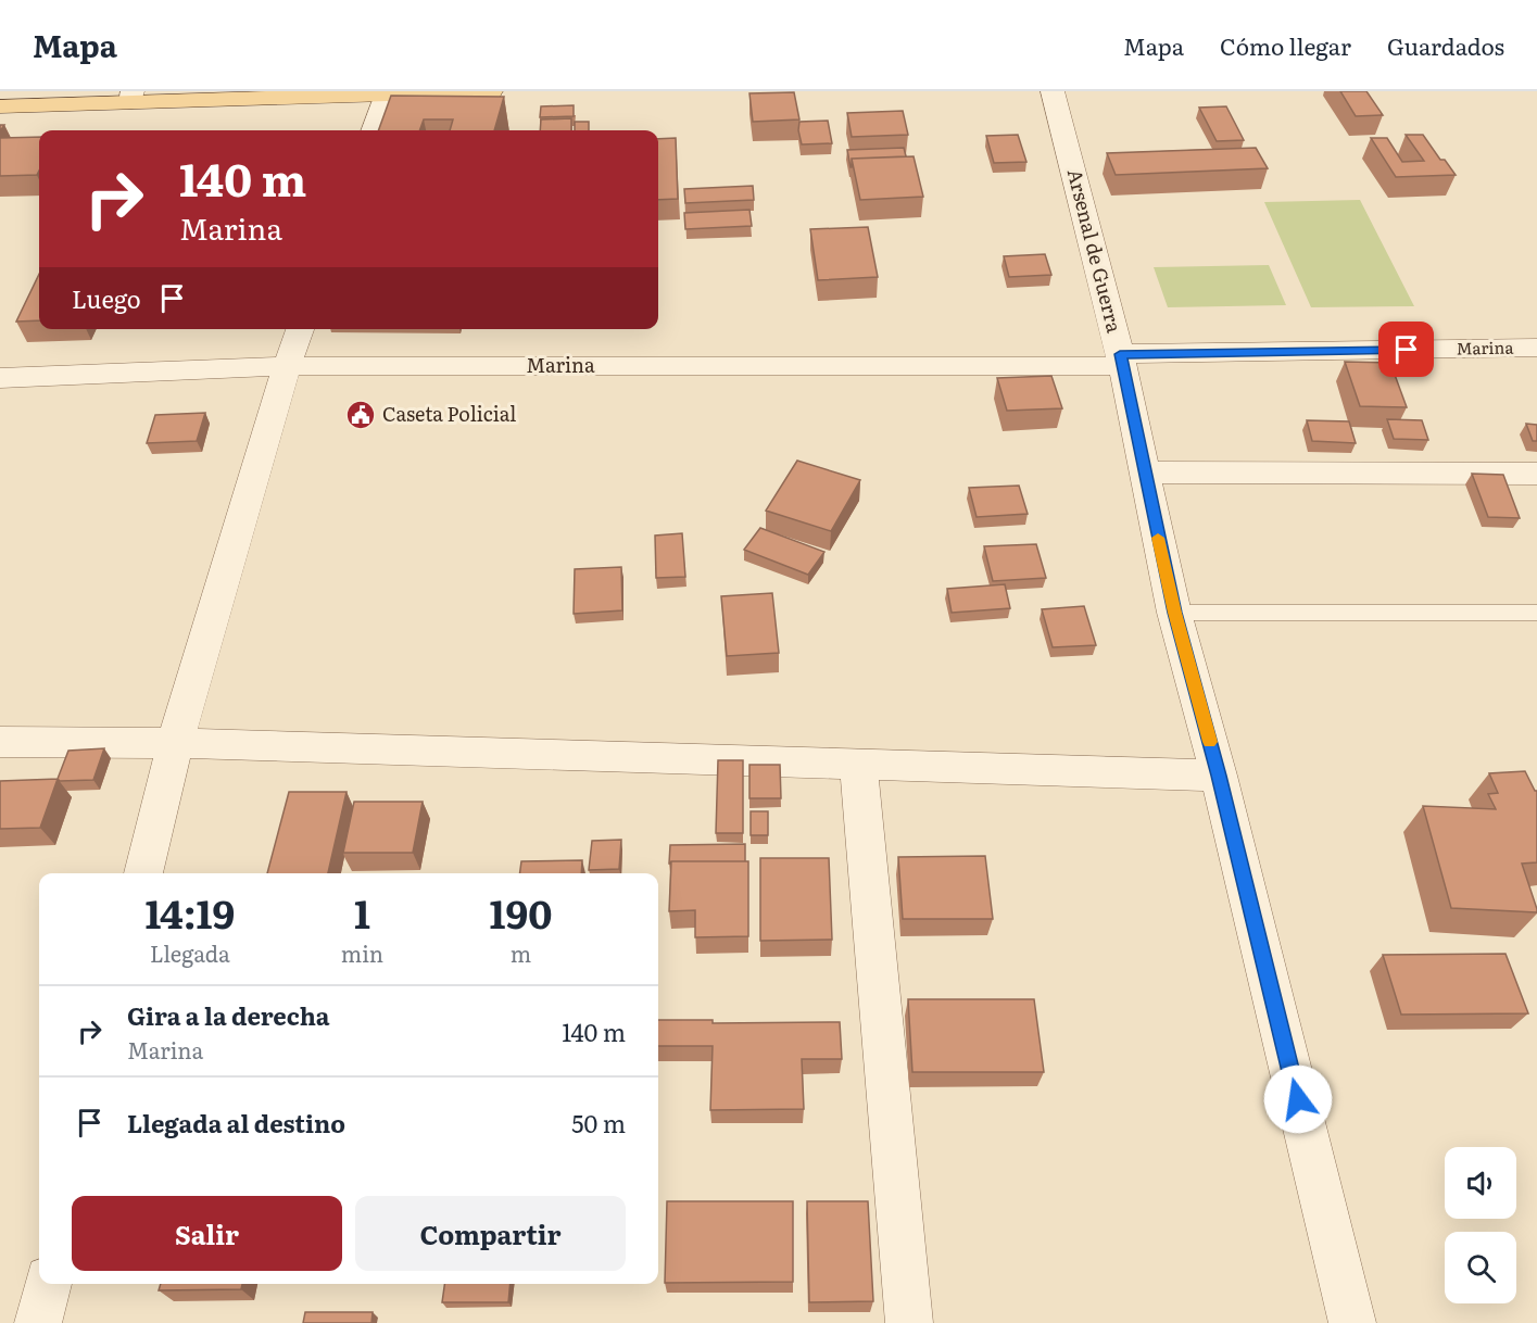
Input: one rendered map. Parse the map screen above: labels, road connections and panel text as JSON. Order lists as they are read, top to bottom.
{
  "streets": {
    "street": ["Arsenal de Guerra", "Marina"]
  },
  "crossings": [
    ["Arsenal de Guerra", "Marina"]
  ],
  "places": {
    "public building": ["Caseta Policial"]
  },
  "page": {
    "header": "Mapa",
    "nav": ["Mapa", "Cómo llegar", "Guardados"],
    "turn": ["140 m", "Marina"],
    "then": "Luego",
    "eta": [
      "14:19",
      "Llegada",
      "1",
      "min",
      "190",
      "m"
    ],
    "list": [
      {
        "name": "Gira a la derecha",
        "note": "Marina",
        "value": "140 m"
      },
      {
        "name": "Llegada al destino",
        "value": "50 m"
      }
    ],
    "buttons": ["Salir", "Compartir"]
  }
}
